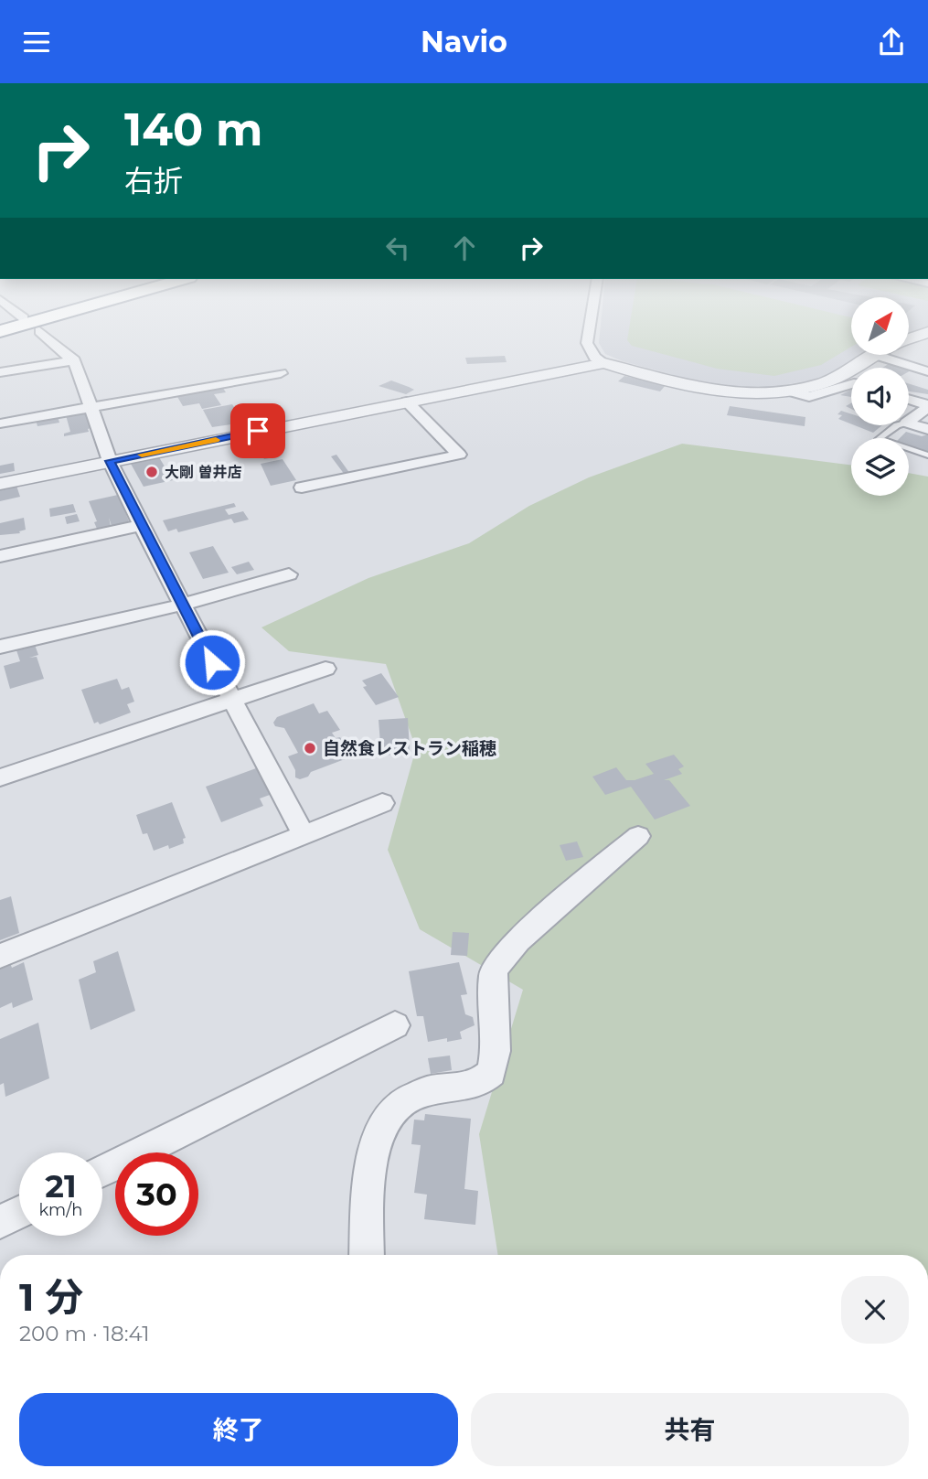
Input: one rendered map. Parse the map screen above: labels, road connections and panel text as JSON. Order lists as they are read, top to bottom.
{
  "places": ["大剛 曽井店", "自然食レストラン稲穂"],
  "north": "top right",
  "page": {
    "header": "Navio",
    "turn": ["140 m", "右折"],
    "speed": "21 km/h",
    "limit": "30",
    "heading": ["1 分", "200 m · 18:41"],
    "buttons": ["終了", "共有"]
  }
}
